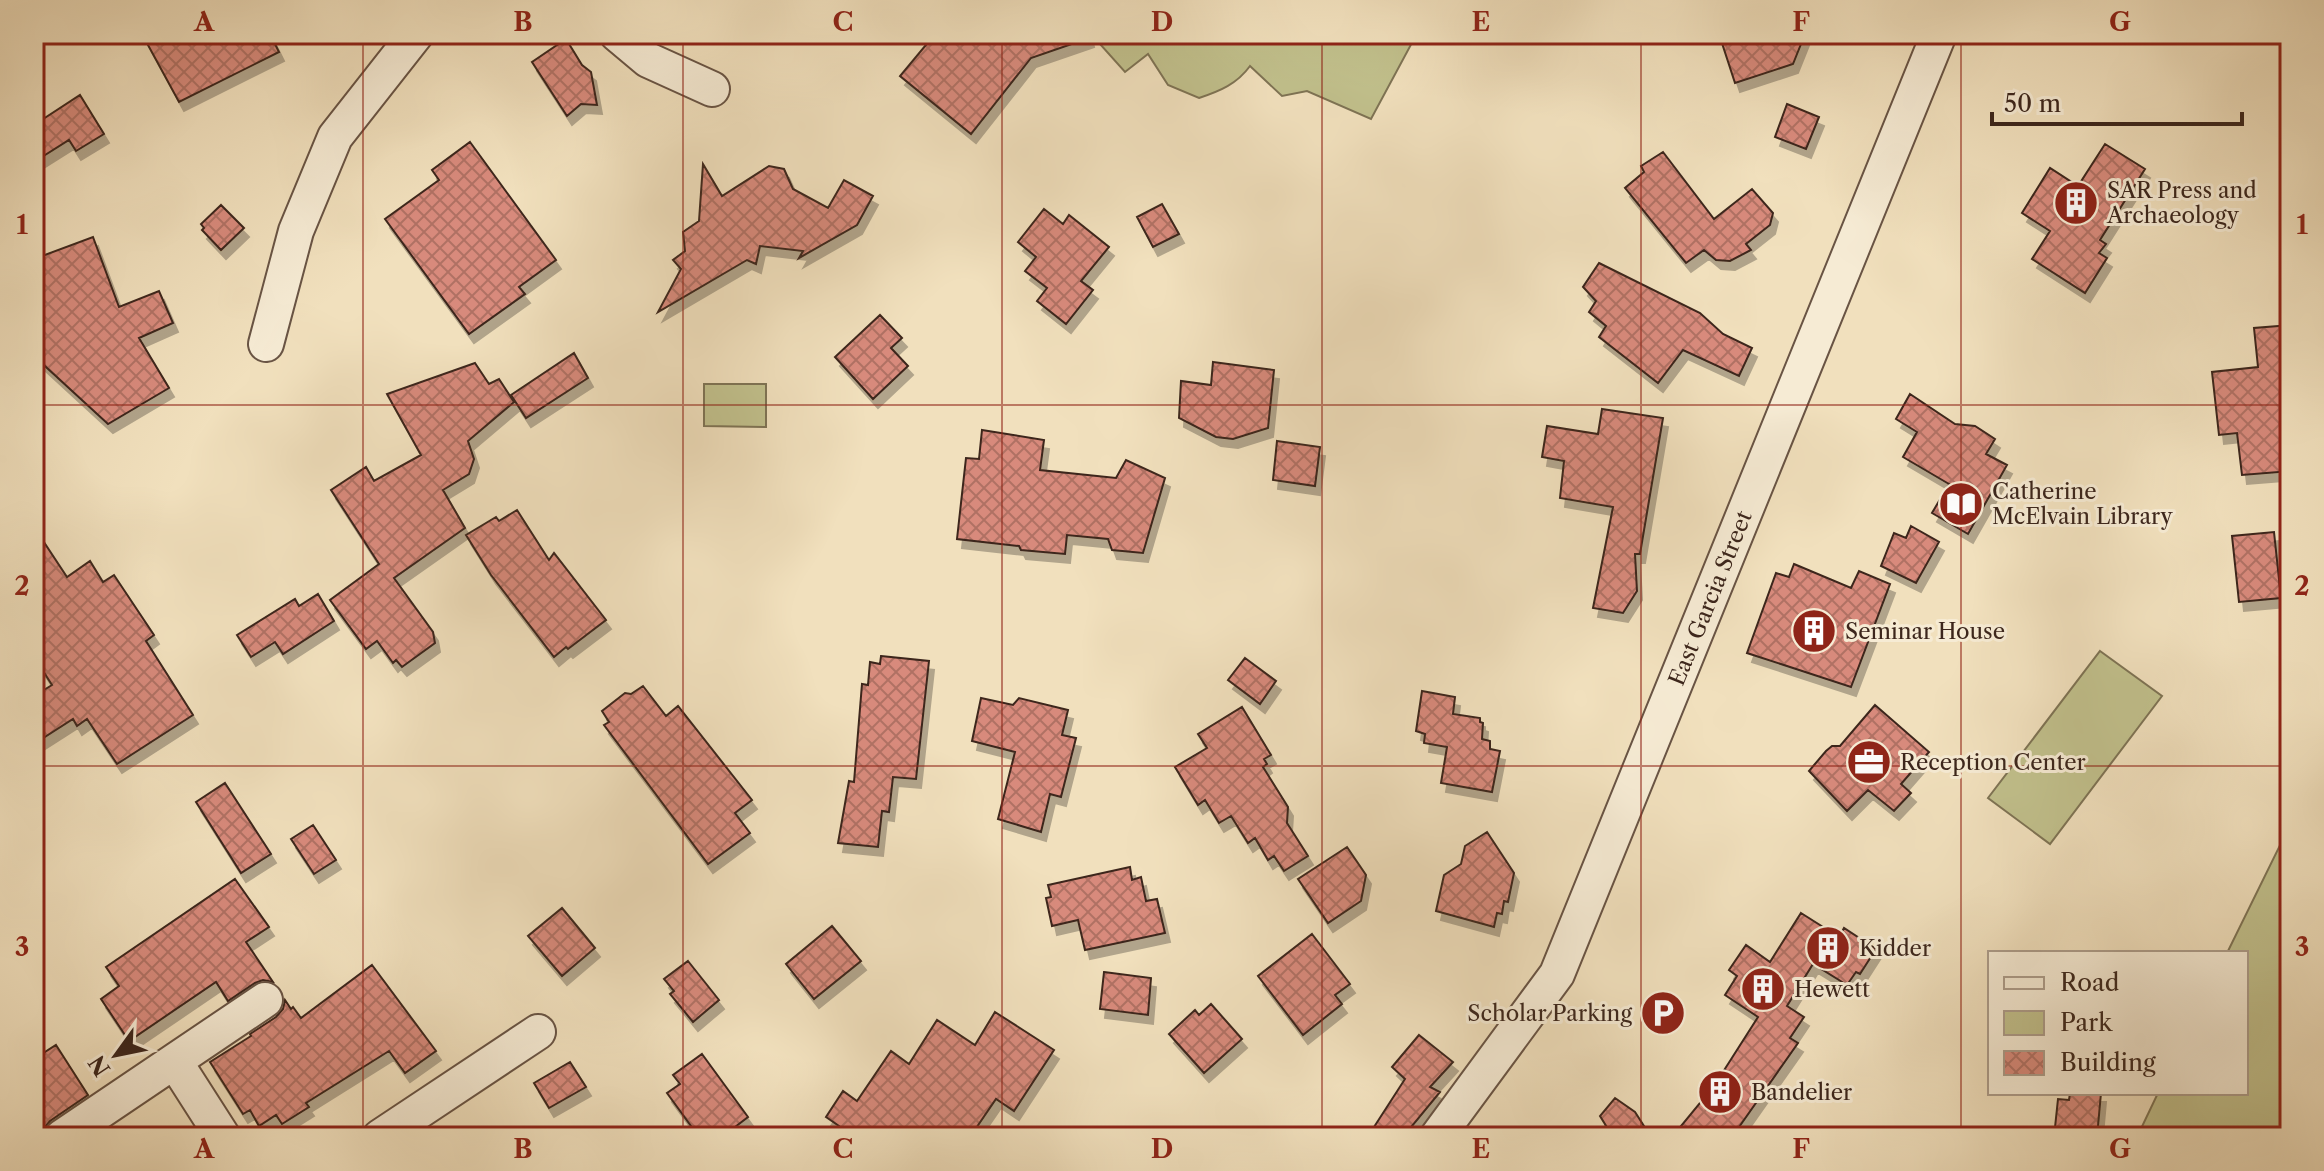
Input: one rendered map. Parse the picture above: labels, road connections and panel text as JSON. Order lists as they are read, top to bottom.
{
  "streets": {
    "street": ["East Garcia Street"]
  },
  "places": {
    "building": [
      "SAR Press and Archaeology",
      "Seminar House",
      "Kidder",
      "Hewett",
      "Bandelier"
    ],
    "library": ["Catherine McElvain Library"],
    "office": ["Reception Center"],
    "parking": ["Scholar Parking"]
  },
  "legend": ["Road", "Park", "Building"],
  "scale_bar": "50 m",
  "north": "bottom left",
  "grid": {
    "columns": [
      "A",
      "B",
      "C",
      "D",
      "E",
      "F",
      "G"
    ],
    "rows": ["1", "2", "3"]
  }
}
